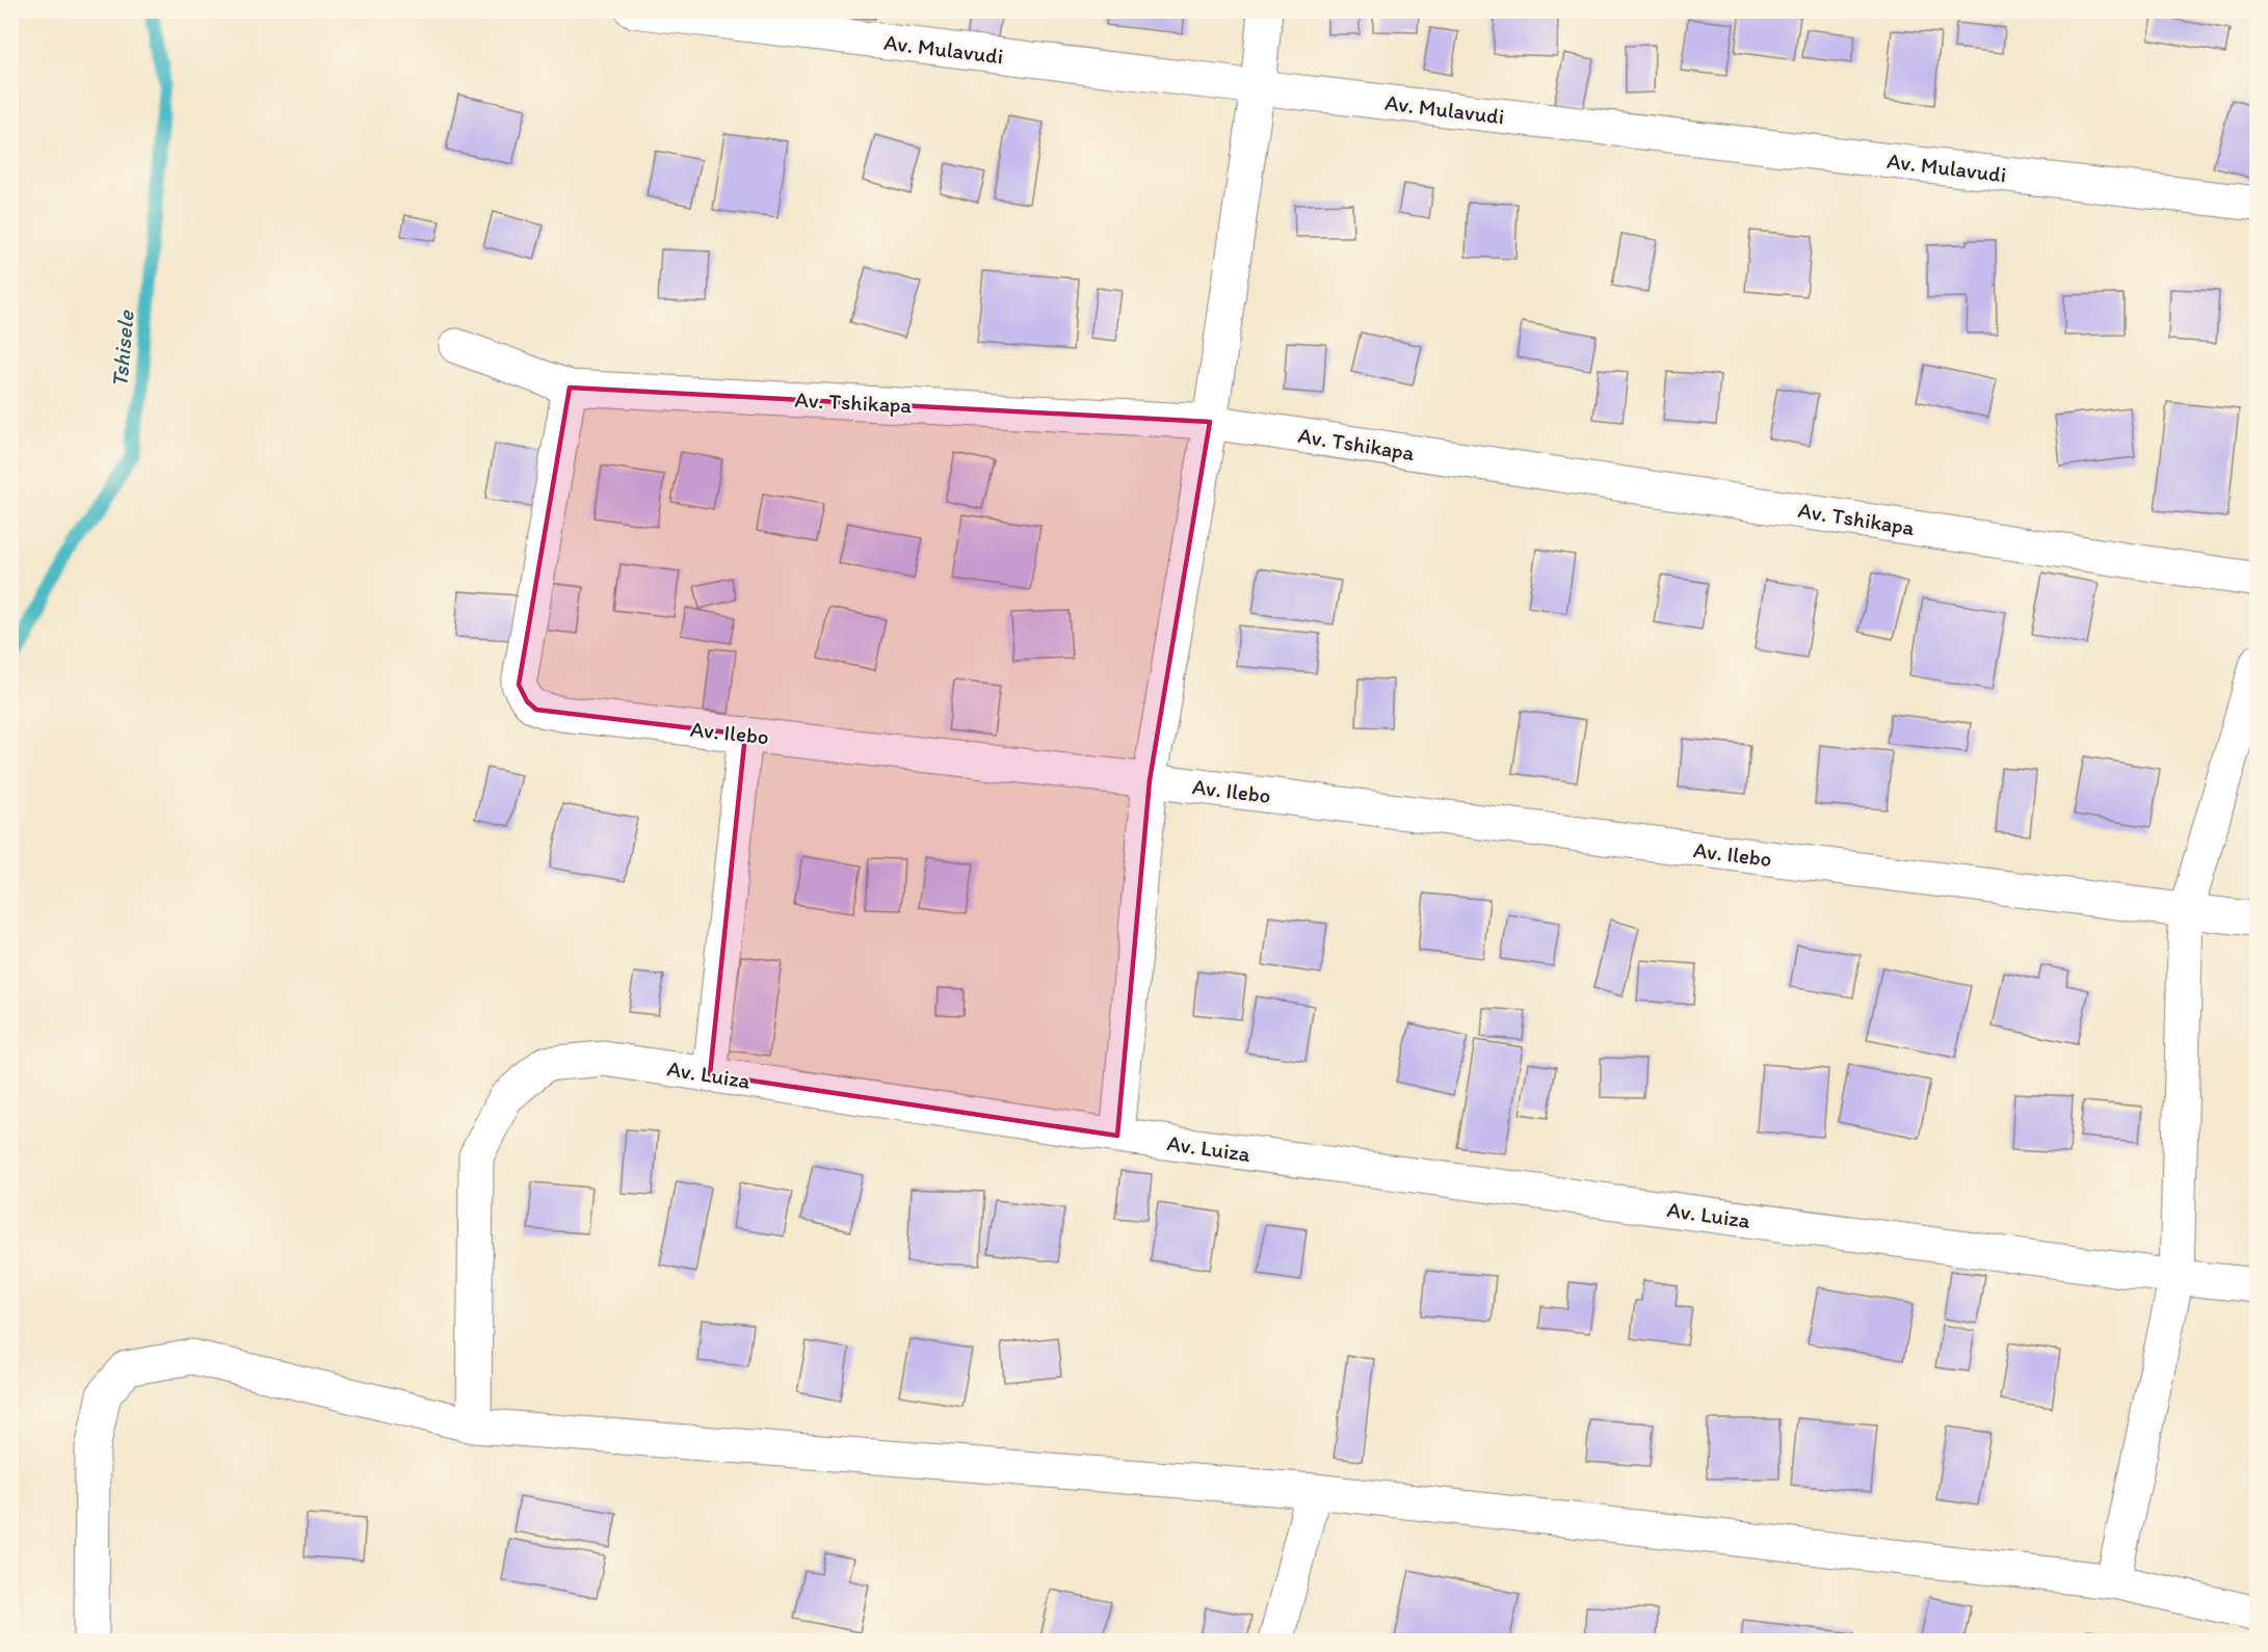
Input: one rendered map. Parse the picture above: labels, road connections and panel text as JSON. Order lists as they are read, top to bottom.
{
  "streets": {
    "street": [
      "Av. Mulavudi",
      "Av. Tshikapa",
      "Av. Ilebo",
      "Av. Luiza"
    ]
  },
  "crossings": [
    ["Av. Tshikapa", "Av. Ilebo"]
  ],
  "water": ["Tshisele"]
}
